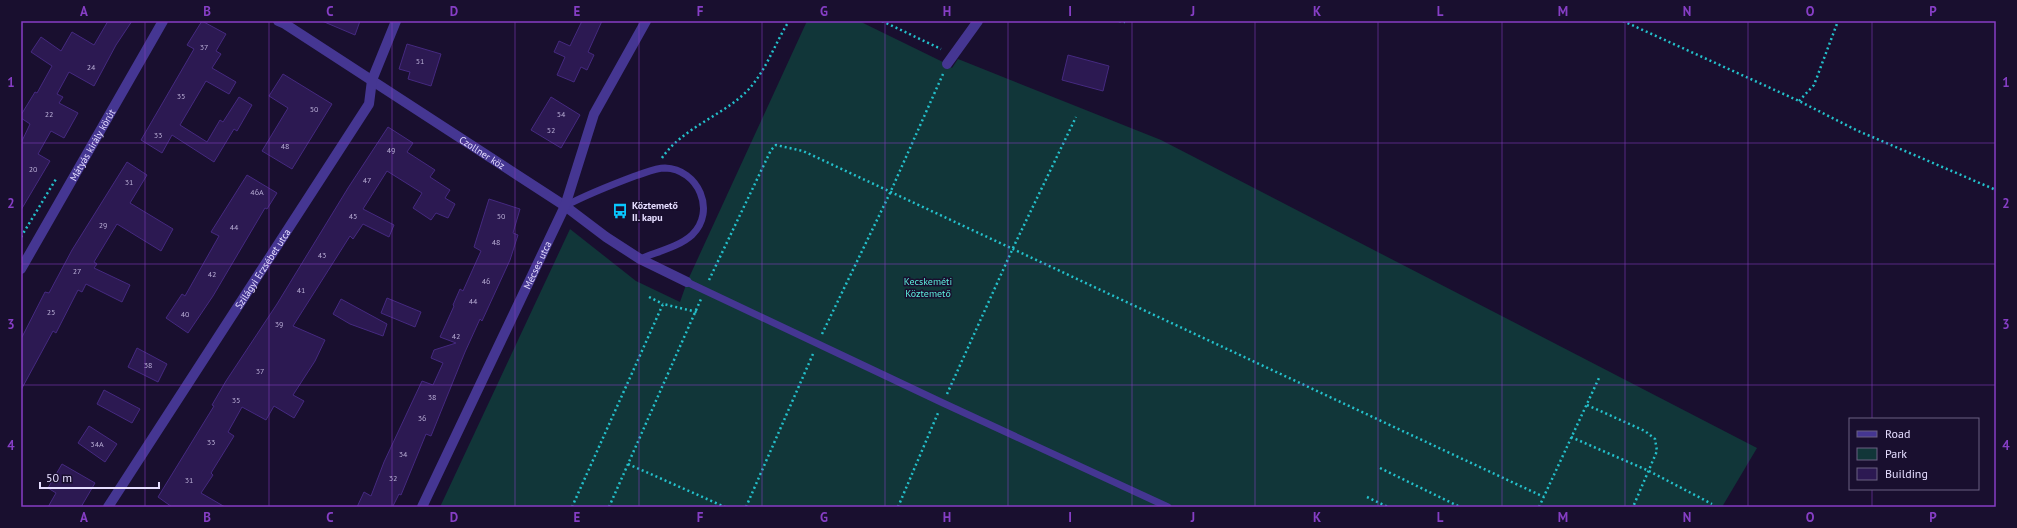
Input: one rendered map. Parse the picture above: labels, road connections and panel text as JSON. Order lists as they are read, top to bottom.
{
  "streets": {
    "street": [
      "Mátyás király körút",
      "Czollner köz",
      "Mécses utca",
      "Szilágyi Erzsébet utca"
    ]
  },
  "crossings": [
    ["Czollner köz", "Mécses utca"],
    ["Czollner köz", "Szilágyi Erzsébet utca"]
  ],
  "parks": ["Kecskeméti Köztemető"],
  "places": {
    "bus stop": ["Köztemető II. kapu"]
  },
  "house_numbers": [
    "37",
    "51",
    "24",
    "35",
    "50",
    "22",
    "54",
    "52",
    "33",
    "48",
    "49",
    "20",
    "47",
    "31",
    "46A",
    "45",
    "50",
    "29",
    "44",
    "48",
    "43",
    "27",
    "42",
    "46",
    "41",
    "44",
    "25",
    "40",
    "39",
    "42",
    "38",
    "37",
    "38",
    "35",
    "36",
    "33",
    "34A",
    "34",
    "32",
    "31"
  ],
  "legend": ["Road", "Park", "Building"],
  "scale_bar": "50 m",
  "grid": {
    "columns": [
      "A",
      "B",
      "C",
      "D",
      "E",
      "F",
      "G",
      "H",
      "I",
      "J",
      "K",
      "L",
      "M",
      "N",
      "O",
      "P"
    ],
    "rows": [
      "1",
      "2",
      "3",
      "4"
    ]
  }
}
